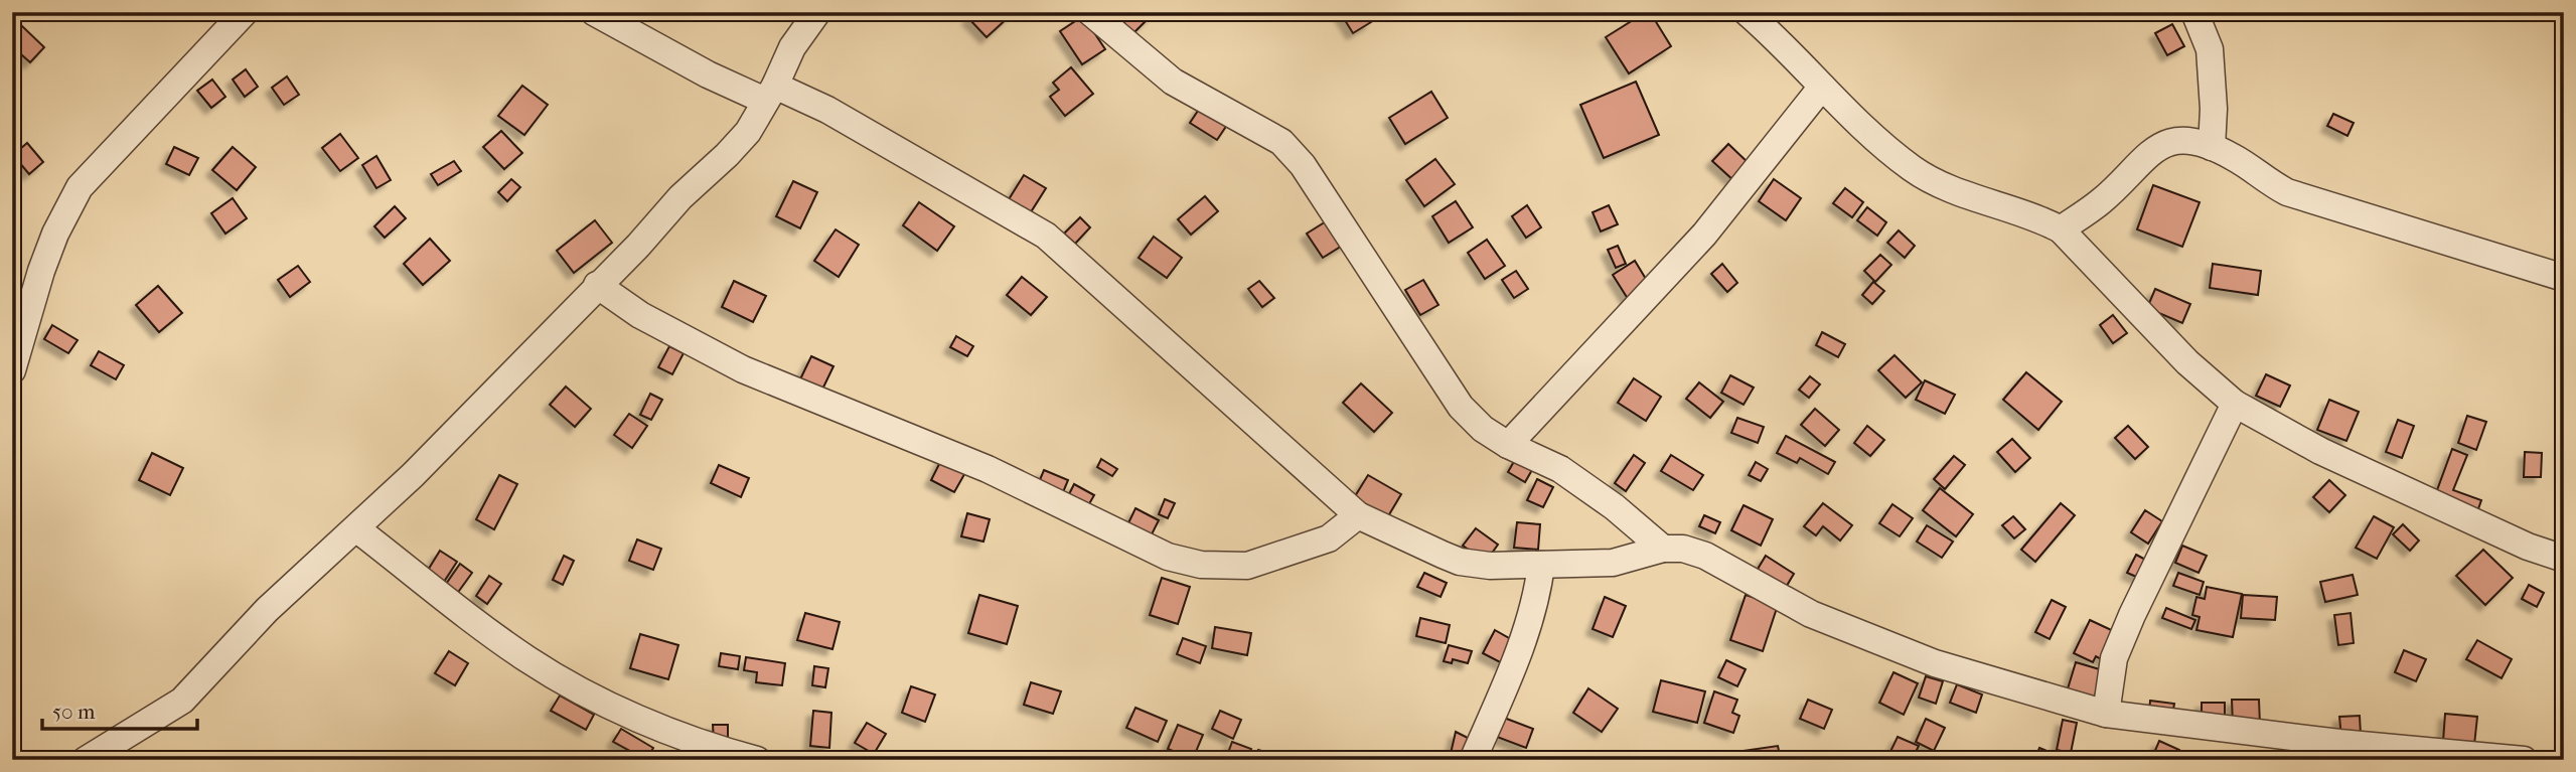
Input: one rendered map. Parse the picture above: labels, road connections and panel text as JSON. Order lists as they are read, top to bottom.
{
  "scale_bar": "50 m"
}
